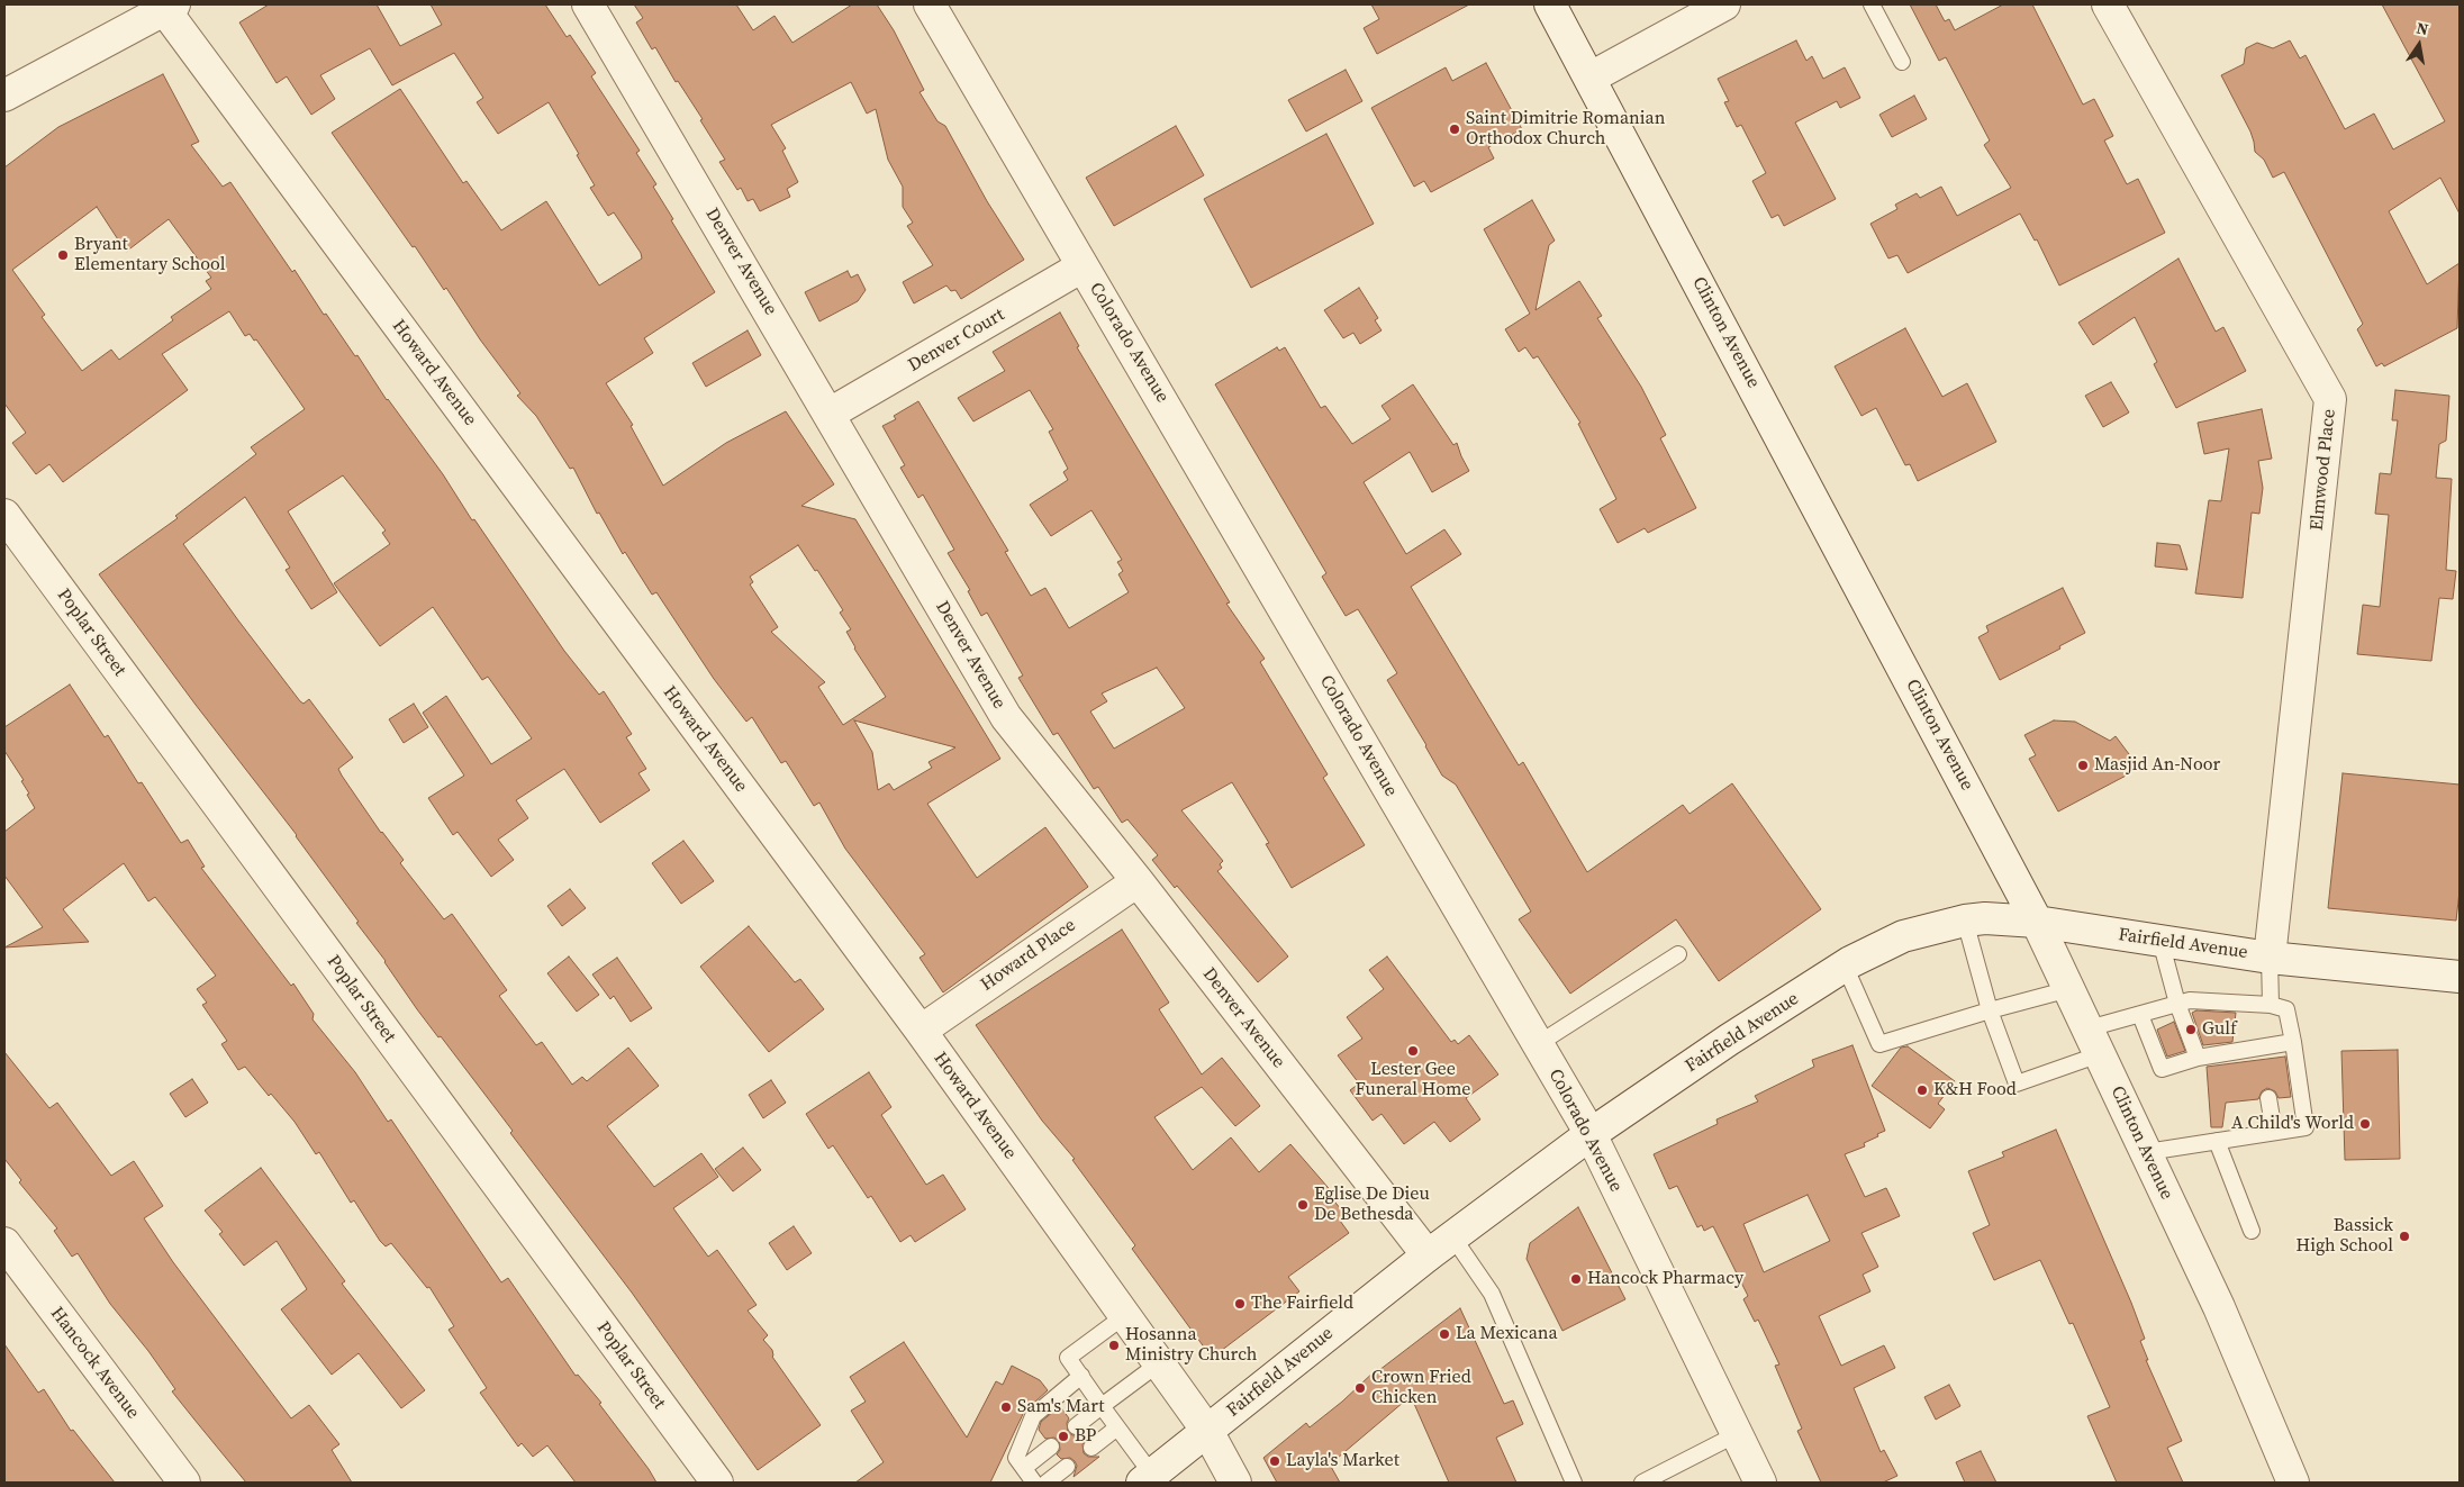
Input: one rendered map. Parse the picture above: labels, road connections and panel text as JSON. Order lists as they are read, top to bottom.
{
  "streets": {
    "street": [
      "Denver Avenue",
      "Clinton Avenue",
      "Denver Court",
      "Colorado Avenue",
      "Howard Avenue",
      "Elmwood Place",
      "Poplar Street",
      "Fairfield Avenue",
      "Howard Place",
      "Hancock Avenue"
    ]
  },
  "crossings": [
    ["Denver Avenue", "Denver Court"],
    ["Denver Avenue", "Fairfield Avenue"],
    ["Denver Avenue", "Howard Place"],
    ["Clinton Avenue", "Fairfield Avenue"],
    ["Denver Court", "Colorado Avenue"],
    ["Colorado Avenue", "Fairfield Avenue"],
    ["Howard Avenue", "Fairfield Avenue"],
    ["Howard Avenue", "Howard Place"],
    ["Elmwood Place", "Fairfield Avenue"]
  ],
  "places": [
    "Saint Dimitrie Romanian Orthodox Church",
    "Bryant Elementary School",
    "Masjid An-Noor",
    "Gulf",
    "Lester Gee Funeral Home",
    "K&H Food",
    "A Child's World",
    "Eglise De Dieu De Bethesda",
    "Bassick High School",
    "Hancock Pharmacy",
    "The Fairfield",
    "La Mexicana",
    "Hosanna Ministry Church",
    "Crown Fried Chicken",
    "Sam's Mart",
    "BP",
    "Layla's Market"
  ],
  "north": "top"
}
